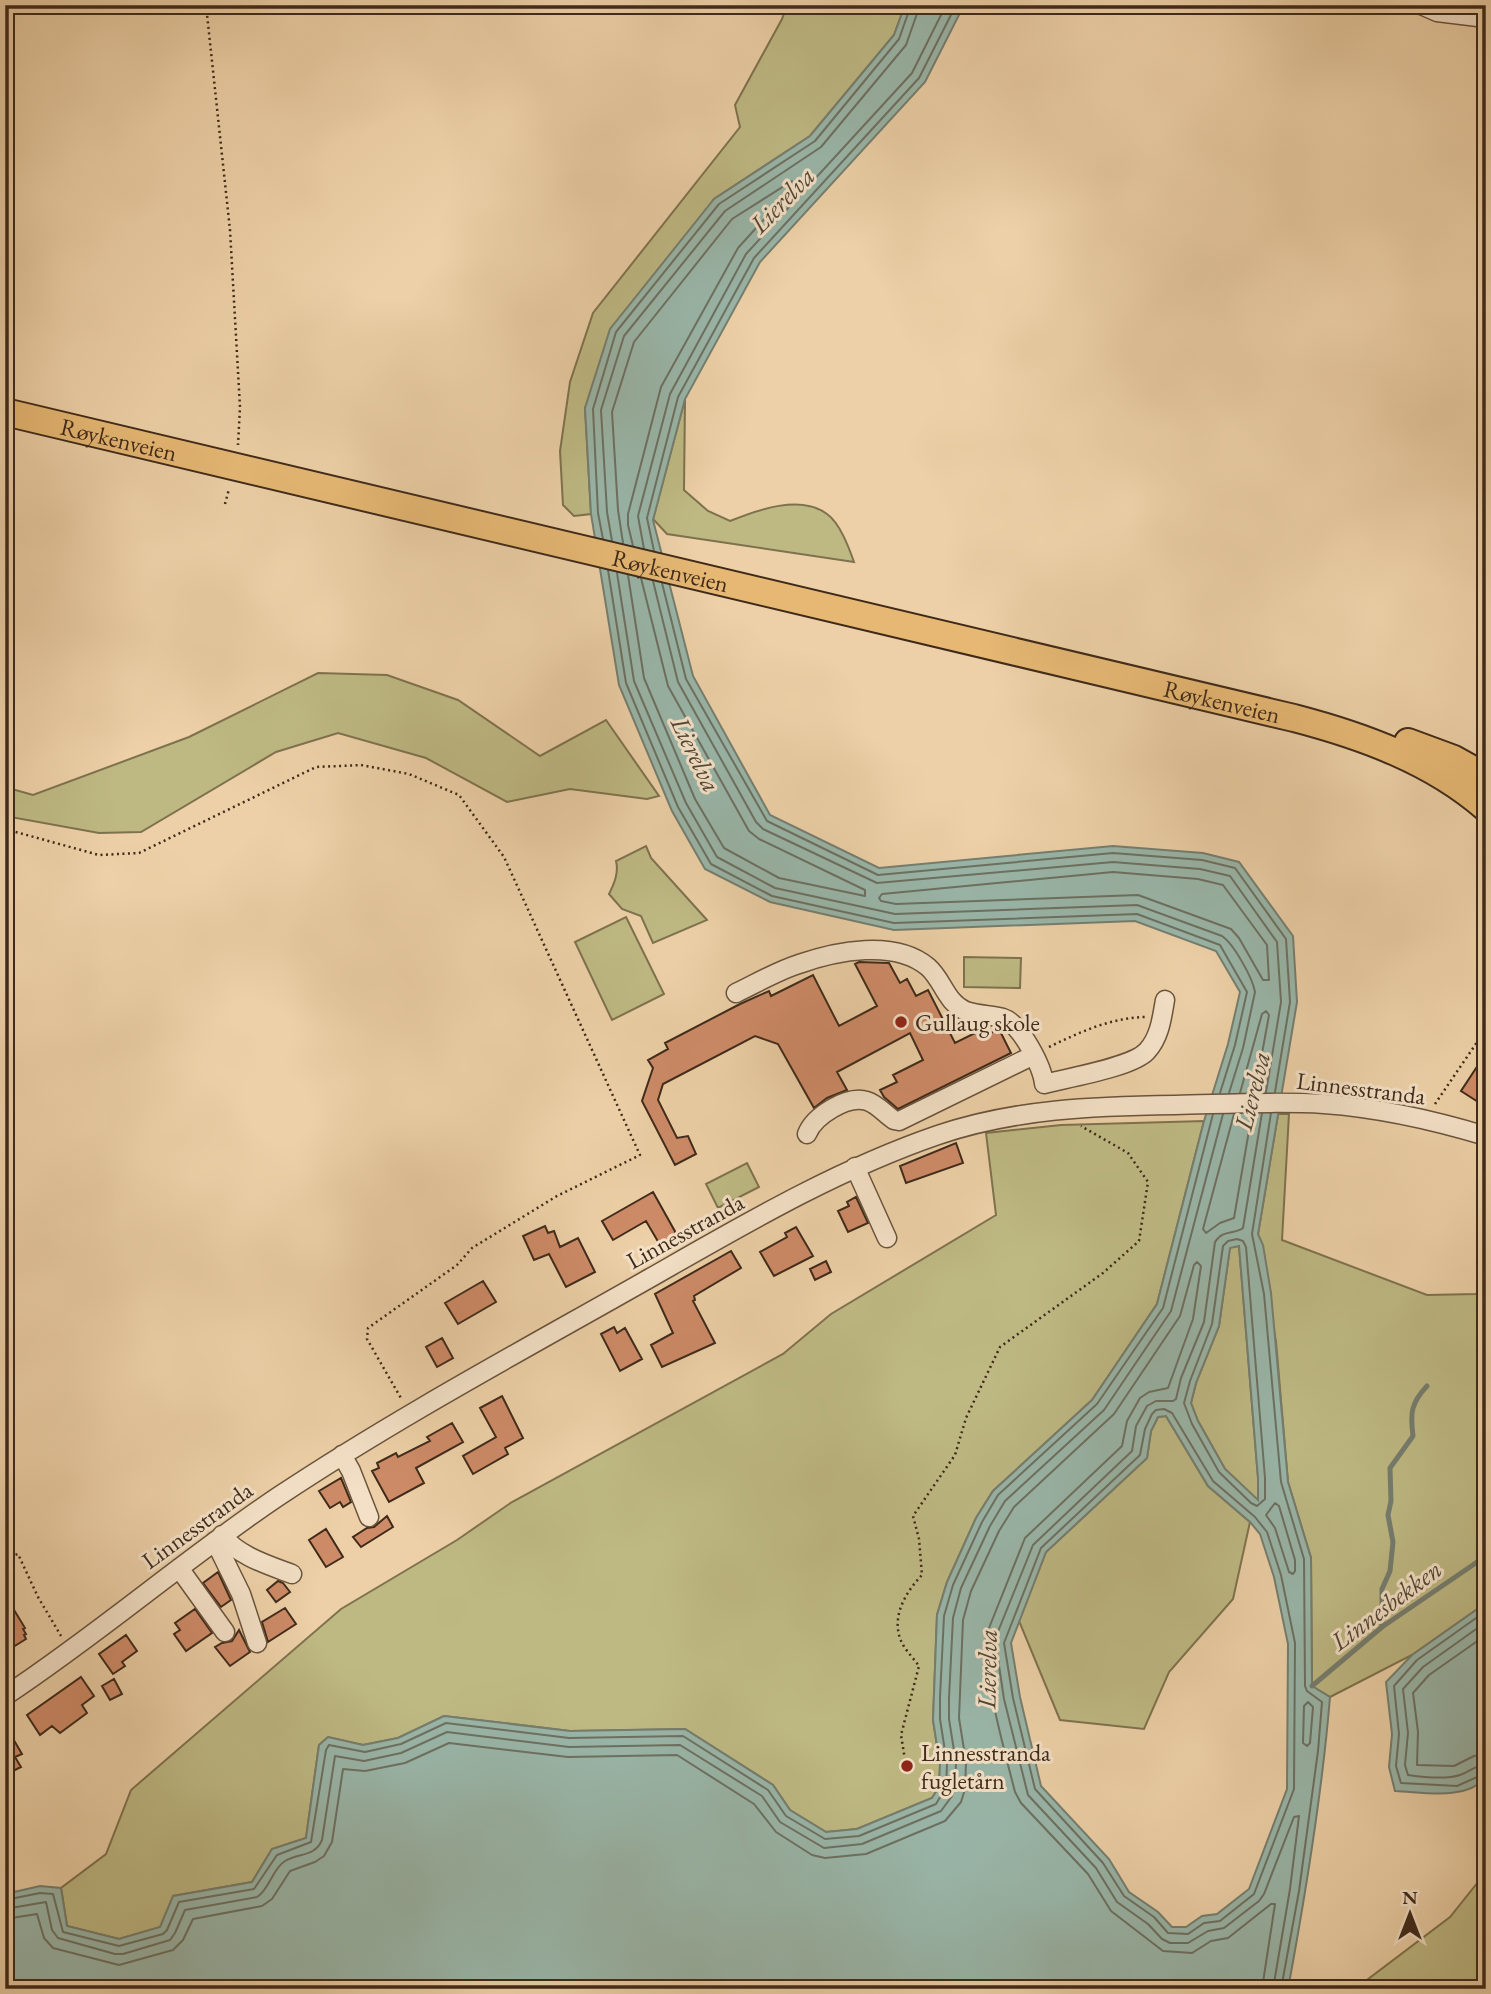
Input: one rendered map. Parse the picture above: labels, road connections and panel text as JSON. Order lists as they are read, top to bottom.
{
  "streets": {
    "highway": ["Røykenveien"],
    "street": ["Linnesstranda"]
  },
  "water": ["Lierelva", "Linnesbekken"],
  "places": ["Gullaug skole", "Linnesstranda fugletårn"],
  "north": "top"
}
